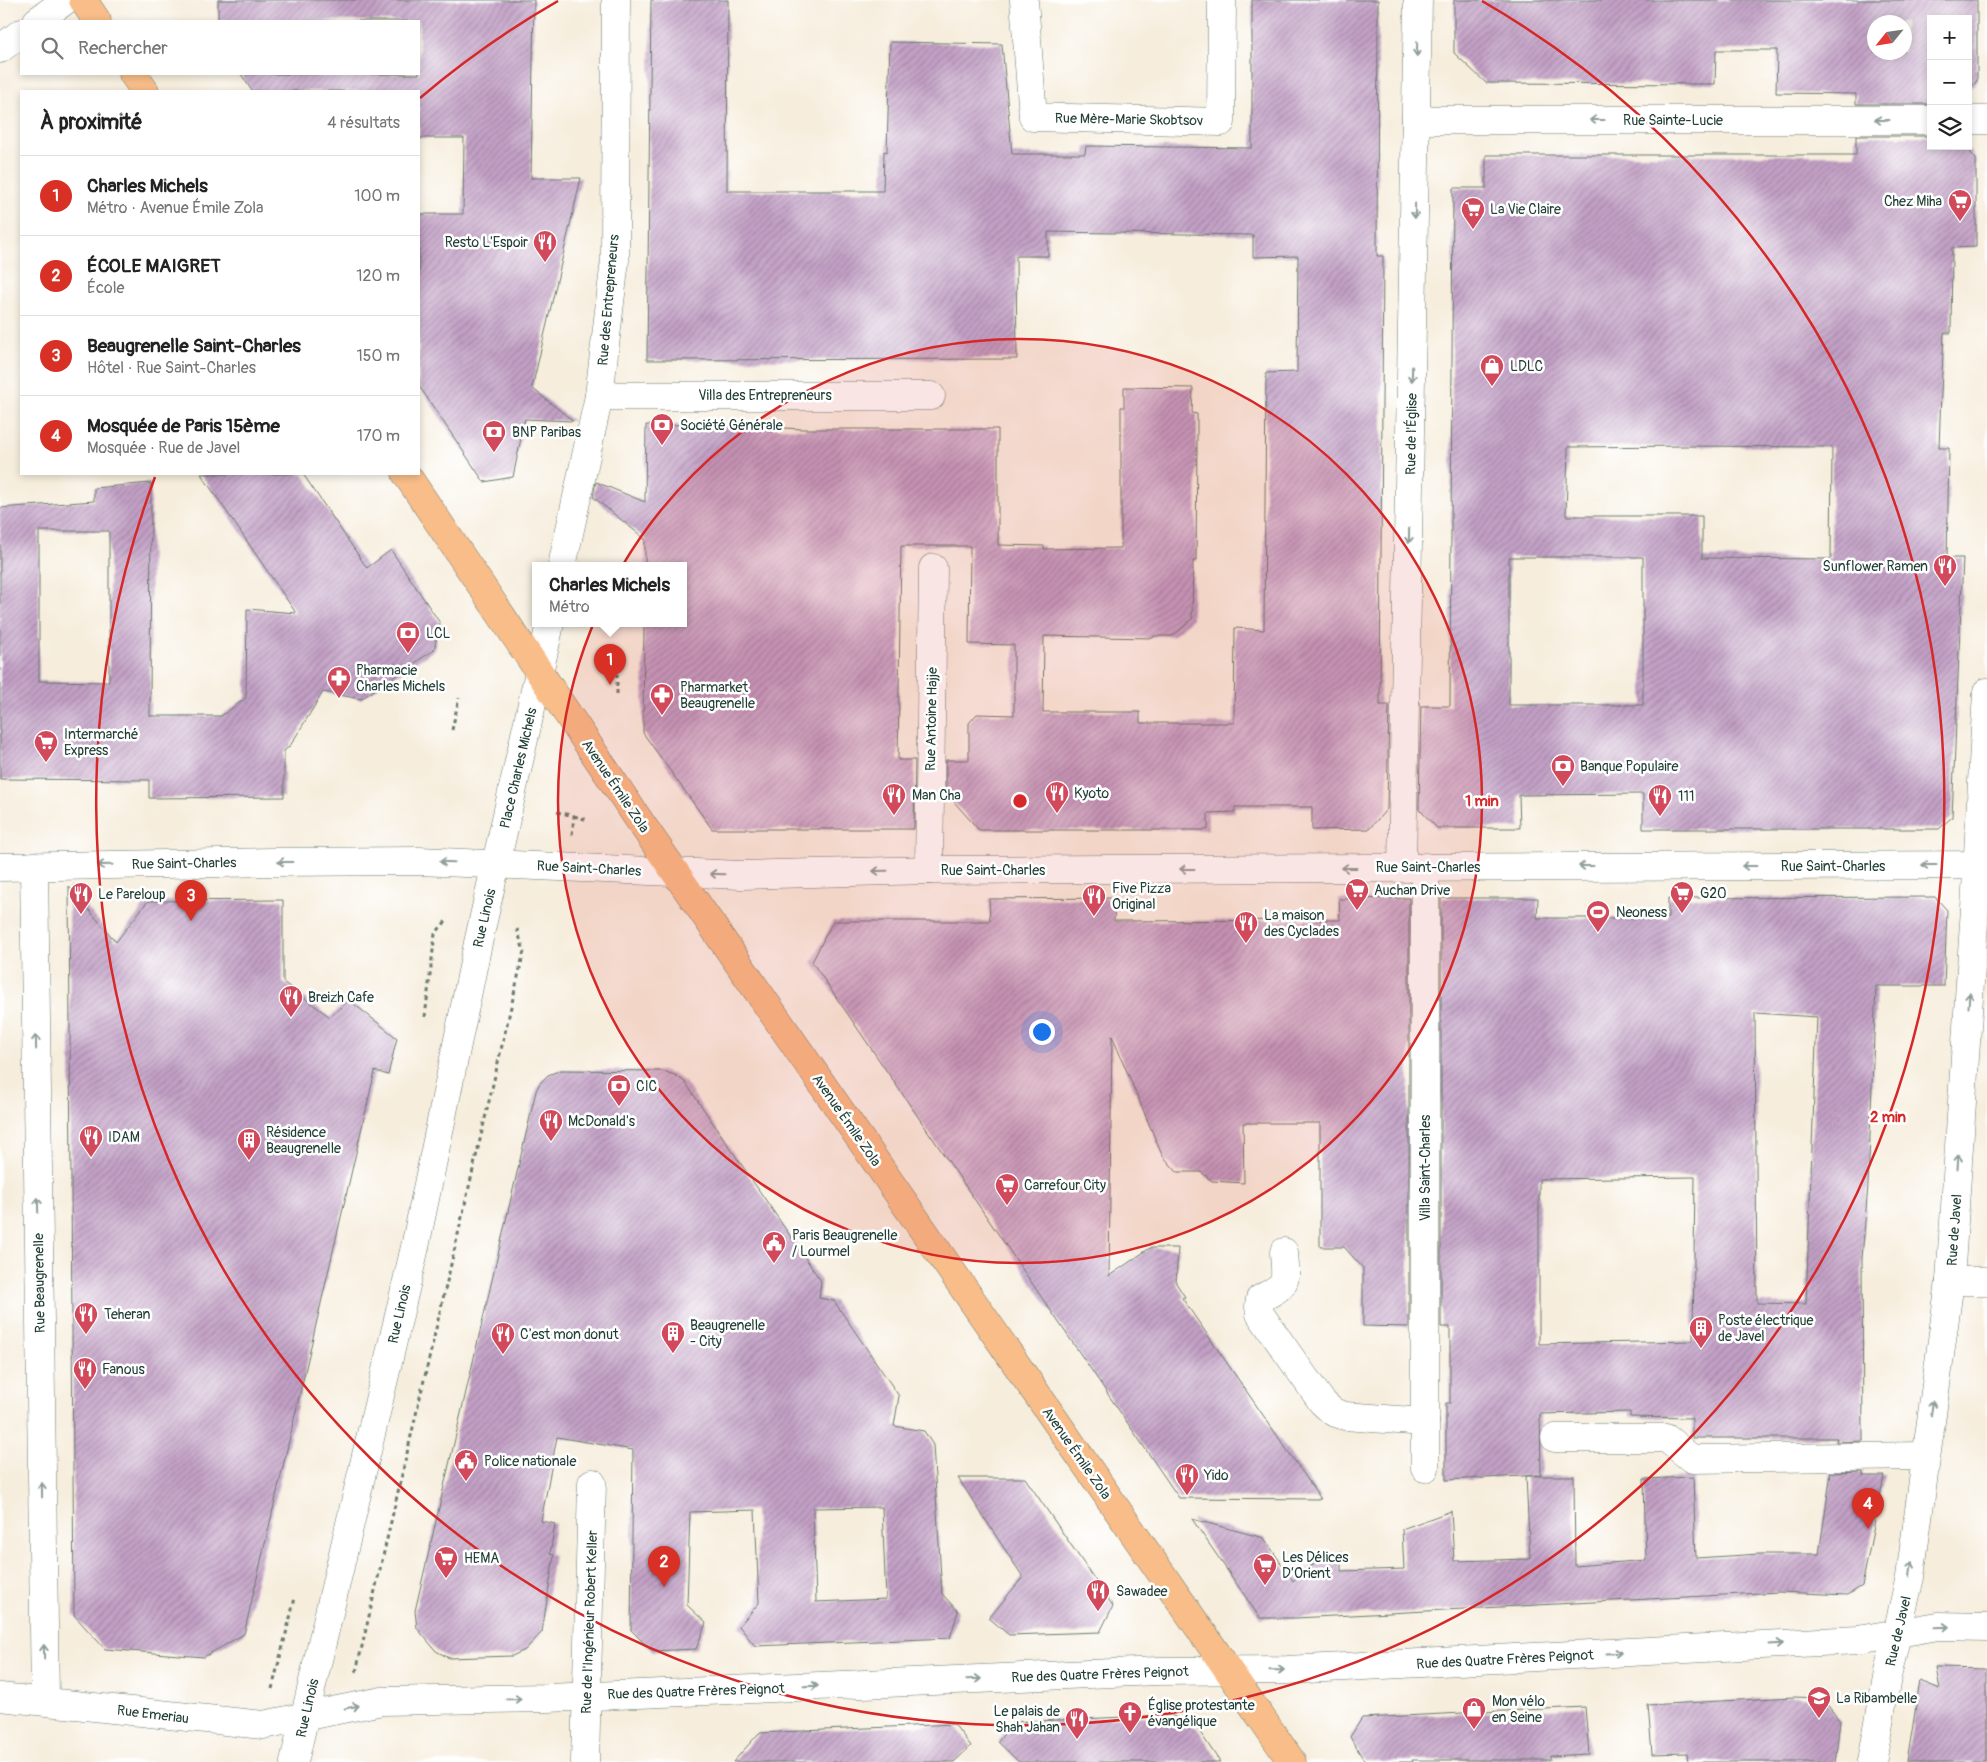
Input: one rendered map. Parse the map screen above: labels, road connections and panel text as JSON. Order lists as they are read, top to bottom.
{
  "streets": {
    "main road": ["Avenue Émile Zola"],
    "street": [
      "Rue Mère-Marie Skobtsov",
      "Rue Sainte-Lucie",
      "Rue des Entrepreneurs",
      "Villa des Entrepreneurs",
      "Rue de l'Église",
      "Rue Antoine Hajje",
      "Place Charles Michels",
      "Rue Saint-Charles",
      "Rue Linois",
      "Villa Saint-Charles",
      "Rue de Javel",
      "Rue Beaugrenelle",
      "Rue de l'Ingénieur Robert Keller",
      "Rue des Quatre Frères Peignot",
      "Rue Emeriau"
    ]
  },
  "crossings": [
    ["Rue Sainte-Lucie", "Rue de l'Église"],
    ["Rue des Entrepreneurs", "Villa des Entrepreneurs"],
    ["Rue de l'Église", "Rue Saint-Charles"],
    ["Rue de l'Église", "Villa Saint-Charles"],
    ["Rue Antoine Hajje", "Rue Saint-Charles"],
    ["Place Charles Michels", "Avenue Émile Zola"],
    ["Place Charles Michels", "Rue Saint-Charles"],
    ["Place Charles Michels", "Rue Linois"],
    ["Avenue Émile Zola", "Rue Saint-Charles"],
    ["Avenue Émile Zola", "Rue des Quatre Frères Peignot"],
    ["Rue Saint-Charles", "Rue Linois"],
    ["Rue Saint-Charles", "Villa Saint-Charles"],
    ["Rue Saint-Charles", "Rue de Javel"],
    ["Rue Saint-Charles", "Rue Beaugrenelle"],
    ["Rue Linois", "Rue des Quatre Frères Peignot"],
    ["Rue Linois", "Rue Emeriau"],
    ["Rue de Javel", "Rue des Quatre Frères Peignot"],
    ["Rue Beaugrenelle", "Rue Emeriau"],
    ["Rue de l'Ingénieur Robert Keller", "Rue des Quatre Frères Peignot"],
    ["Rue des Quatre Frères Peignot", "Rue Emeriau"]
  ],
  "one_way": [
    "Rue Sainte-Lucie",
    "Rue de l'Église",
    "Rue Saint-Charles",
    "Rue de Javel",
    "Rue Beaugrenelle",
    "Rue des Quatre Frères Peignot"
  ],
  "places": {
    "supermarket": [
      "Chez Miha",
      "La Vie Claire",
      "Intermarché Express",
      "Auchan Drive",
      "G20",
      "Carrefour City",
      "HEMA",
      "Les Délices D’Orient"
    ],
    "restaurant": [
      "Resto L'Espoir",
      "Sunflower Ramen",
      "Kyoto",
      "Man Cha",
      "111",
      "Le Pareloup",
      "Five Pizza Original",
      "La maison des Cyclades",
      "Breizh Cafe",
      "McDonald's",
      "IDAM",
      "Teheran",
      "C'est mon donut",
      "Fanous",
      "Yido",
      "Sawadee",
      "Le palais de Shah Jahan"
    ],
    "shop": ["LDLC", "Mon vélo en Seine"],
    "bank": [
      "Société Générale",
      "BNP Paribas",
      "LCL",
      "Banque Populaire",
      "CIC"
    ],
    "pharmacy": ["Pharmacie Charles Michels", "Pharmarket Beaugrenelle"],
    "sports": ["Neoness"],
    "building": ["Résidence Beaugrenelle", "Poste électrique de Javel", "Beaugrenelle - City"],
    "public building": ["Paris Beaugrenelle / Lourmel", "Police nationale"],
    "school or university": ["La Ribambelle"],
    "church": ["Église protestante évangélique"]
  },
  "north": "bottom left",
  "page": {
    "map_buttons": ["+", "−"],
    "search": "Rechercher",
    "heading": ["À proximité", "4 résultats"],
    "list": [
      {
        "mark": "1",
        "name": "Charles Michels",
        "note": "Métro · Avenue Émile Zola",
        "value": "100 m"
      },
      {
        "mark": "2",
        "name": "ÉCOLE MAIGRET",
        "note": "École",
        "value": "120 m"
      },
      {
        "mark": "3",
        "name": "Beaugrenelle Saint-Charles",
        "note": "Hôtel · Rue Saint-Charles",
        "value": "150 m"
      },
      {
        "mark": "4",
        "name": "Mosquée de Paris 15ème",
        "note": "Mosquée · Rue de Javel",
        "value": "170 m"
      }
    ],
    "popup": ["Charles Michels", "Métro"],
    "pins": [
      "1",
      "3",
      "4",
      "2"
    ]
  },
  "rings": ["1 min", "2 min"]
}
